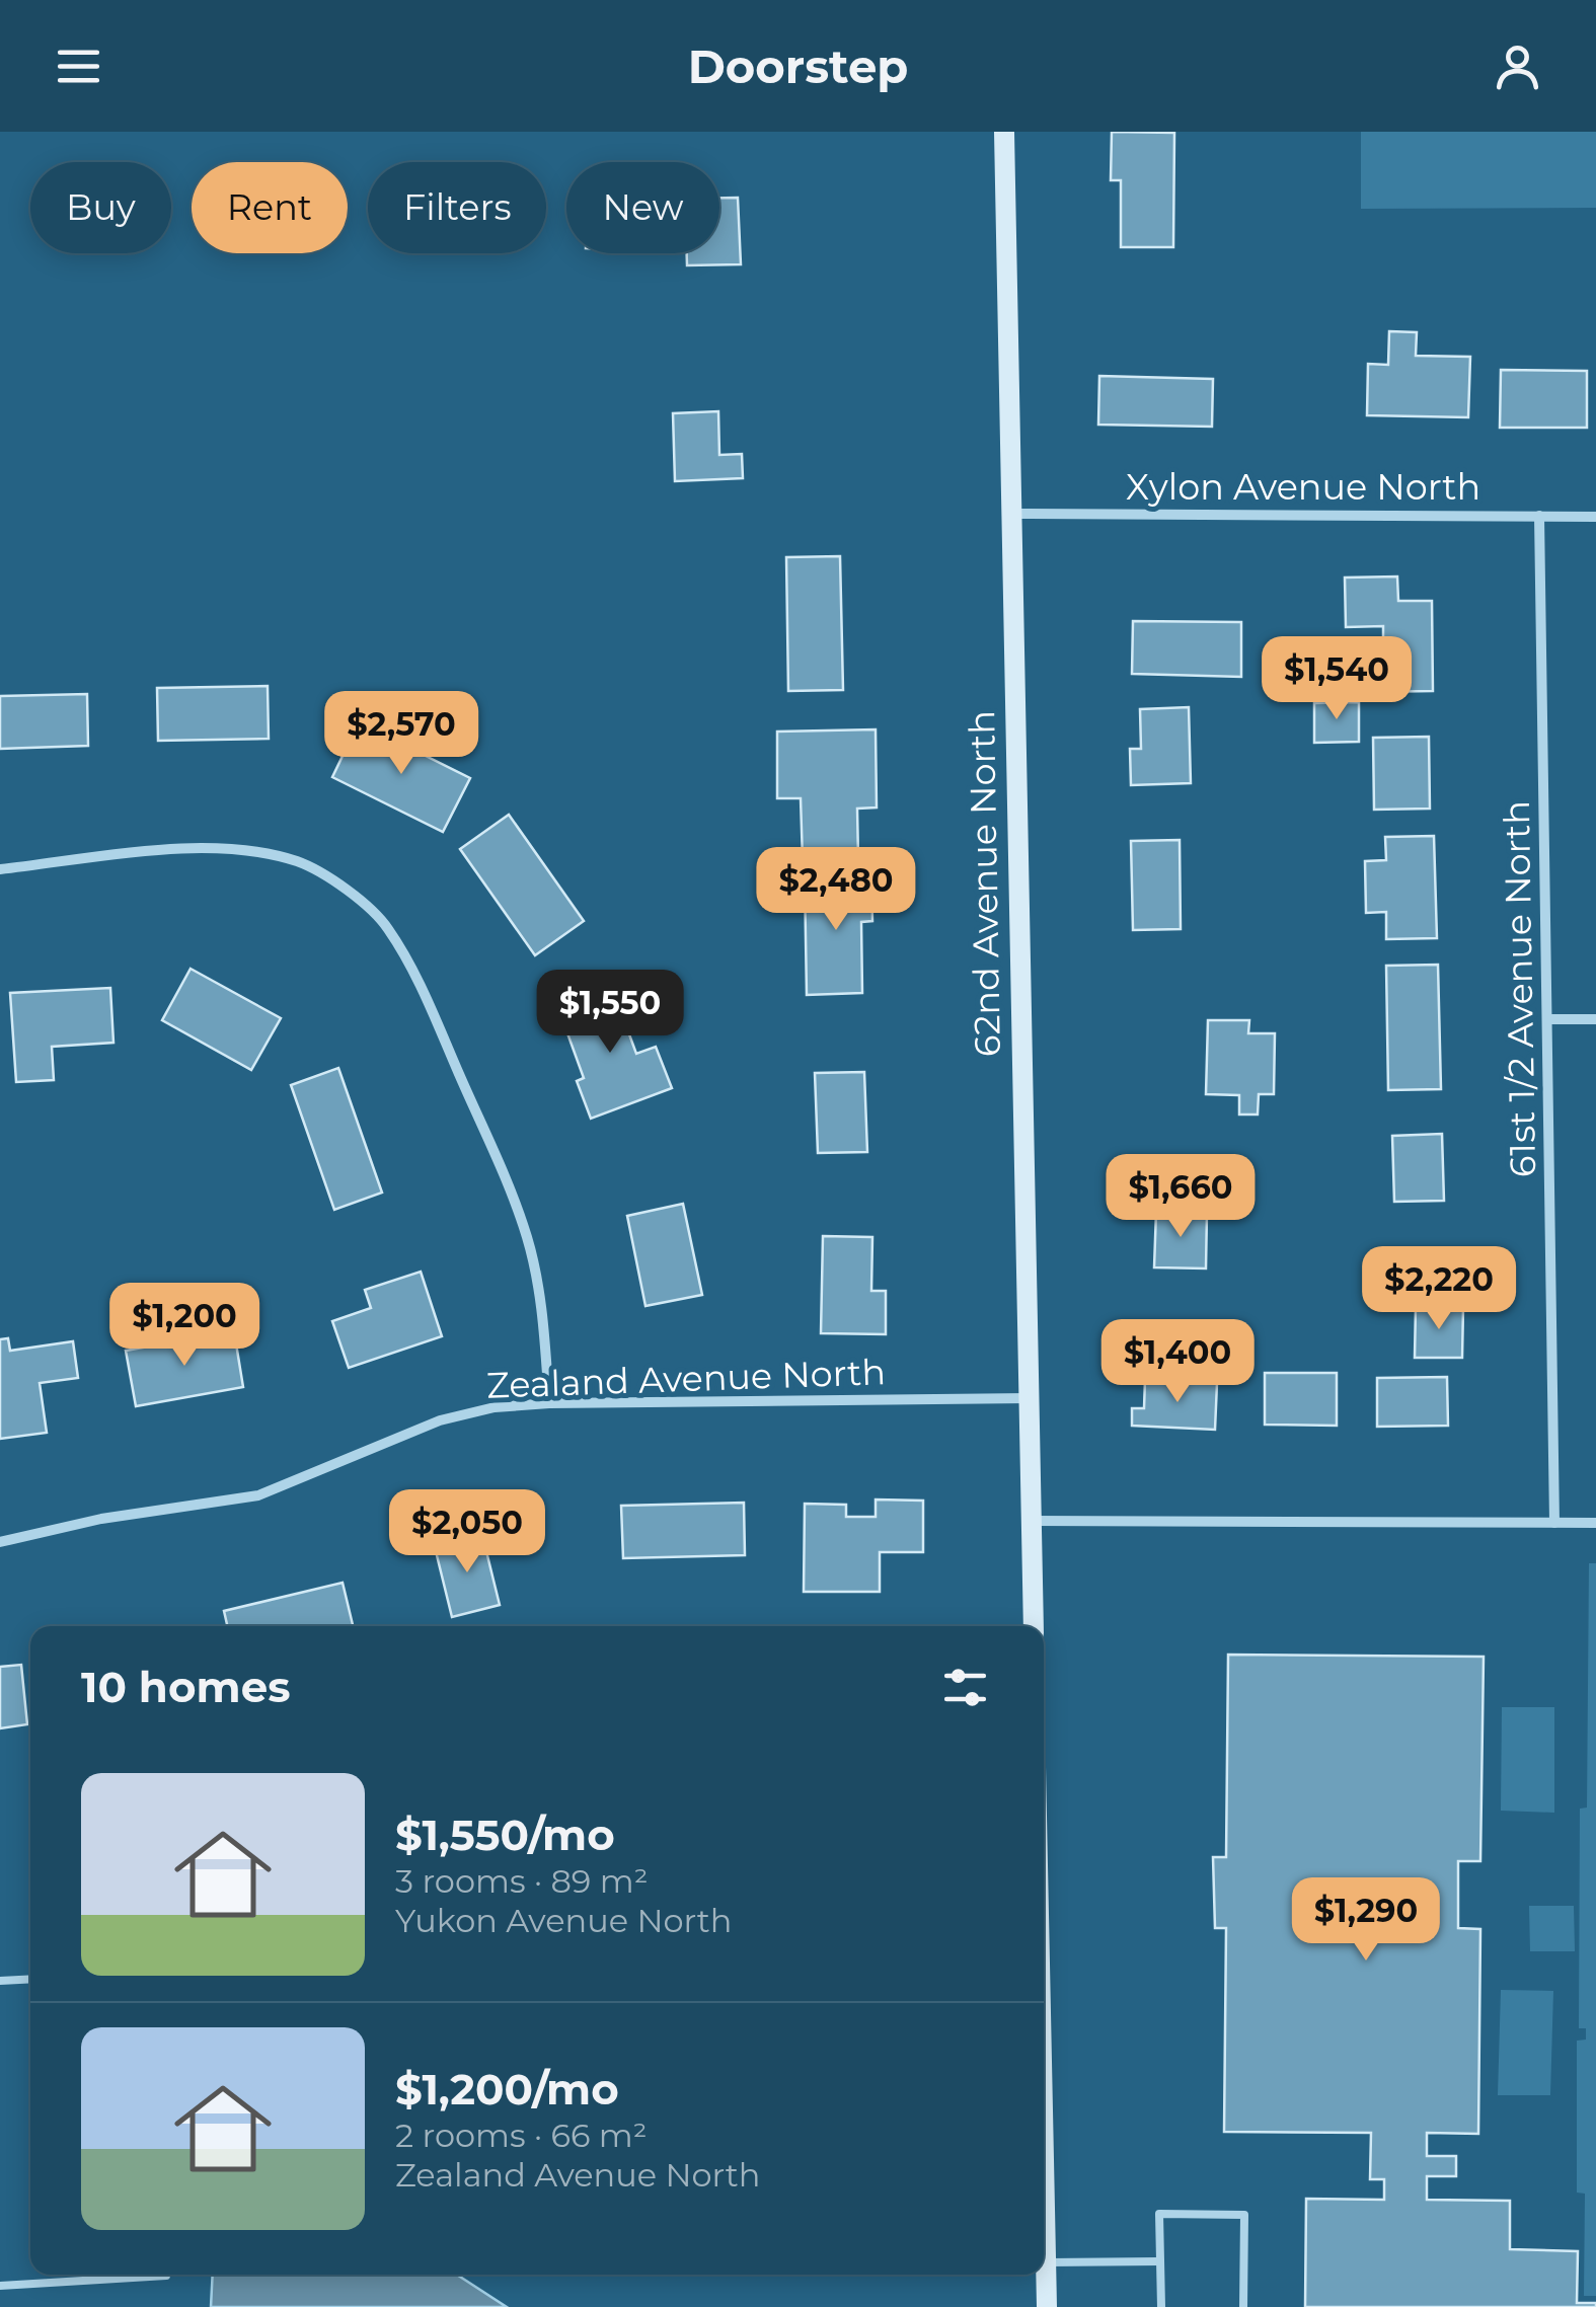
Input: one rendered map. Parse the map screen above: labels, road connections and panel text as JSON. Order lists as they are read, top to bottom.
{
  "streets": {
    "street": [
      "Xylon Avenue North",
      "62nd Avenue North",
      "61st 1/2 Avenue North",
      "Zealand Avenue North"
    ]
  },
  "crossings": [
    ["Xylon Avenue North", "62nd Avenue North"],
    ["Xylon Avenue North", "61st 1/2 Avenue North"],
    ["62nd Avenue North", "Zealand Avenue North"]
  ],
  "page": {
    "header": "Doorstep",
    "chip": [
      "Buy",
      "Rent",
      "Filters",
      "New"
    ],
    "price": [
      "$1,540",
      "$2,570",
      "$2,480",
      "$1,550",
      "$1,660",
      "$2,220",
      "$1,200",
      "$1,400",
      "$2,050",
      "$1,290"
    ],
    "heading": "10 homes",
    "list": [
      {
        "name": "$1,550/mo",
        "note": "3 rooms · 89 m² · Yukon Avenue North"
      },
      {
        "name": "$1,200/mo",
        "note": "2 rooms · 66 m² · Zealand Avenue North"
      }
    ]
  }
}
